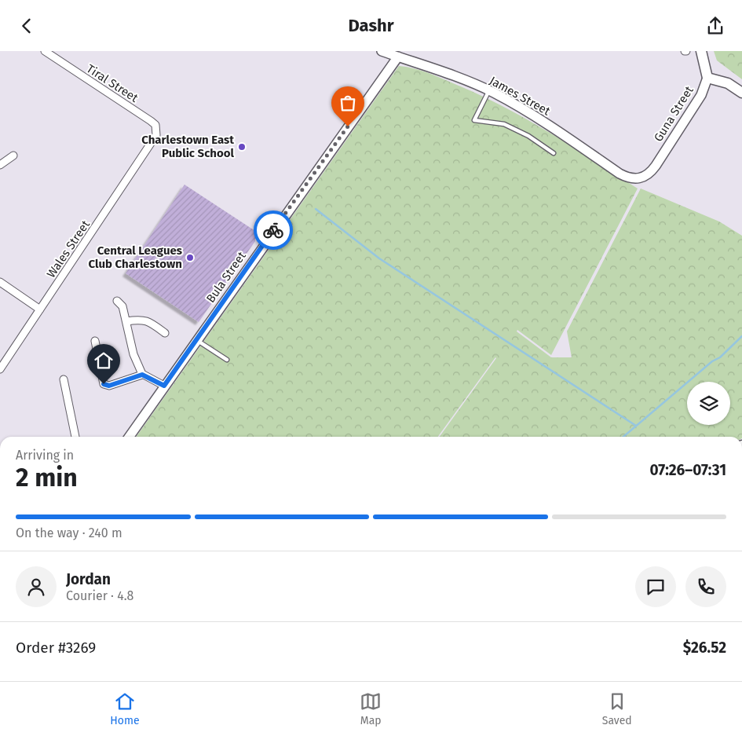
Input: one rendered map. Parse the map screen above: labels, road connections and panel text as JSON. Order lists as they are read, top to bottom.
{
  "streets": {
    "main road": ["Guna Street"],
    "street": [
      "Tiral Street",
      "James Street",
      "Wales Street",
      "Bula Street"
    ]
  },
  "crossings": [
    ["Tiral Street", "Wales Street"],
    ["James Street", "Guna Street"],
    ["James Street", "Bula Street"]
  ],
  "places": ["Charlestown East Public School", "Central Leagues Club Charlestown"],
  "page": {
    "header": "Dashr",
    "heading": ["2 min", "Arriving in", "07:26–07:31"],
    "panel": [
      "Jordan",
      "Courier · 4.8",
      "Order #3269",
      "$26.52"
    ],
    "bar": "On the way · 240 m",
    "tabs": ["Home", "Map", "Saved"]
  }
}
